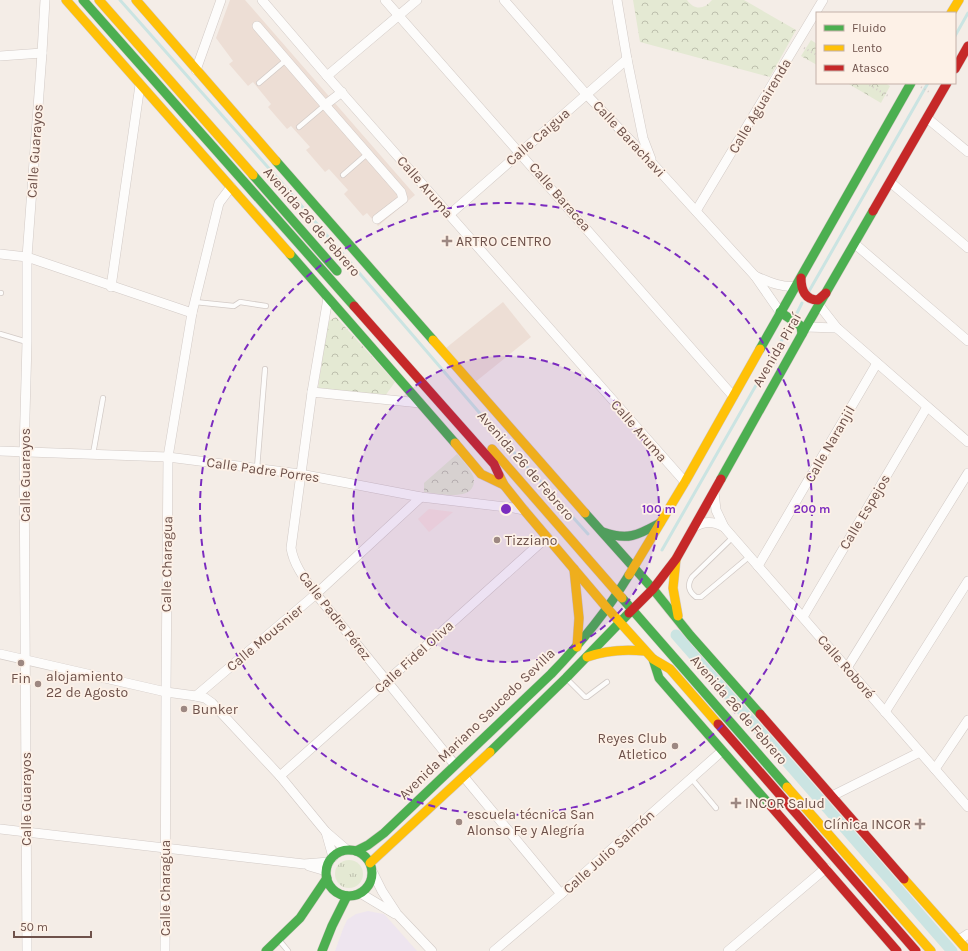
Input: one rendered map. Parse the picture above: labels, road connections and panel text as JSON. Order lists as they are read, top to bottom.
{
  "streets": {
    "main road": ["Avenida 26 de Febrero", "Avenida Piraí", "Avenida Mariano Saucedo Sevilla"],
    "street": [
      "Calle Aguairenda",
      "Calle Caigua",
      "Calle Barachavi",
      "Calle Guarayos",
      "Calle Aruma",
      "Calle Baracea",
      "Calle Naranjil",
      "Calle Padre Porres",
      "Calle Espejos",
      "Calle Charagua",
      "Calle Padre Pérez",
      "Calle Mousnier",
      "Calle Fidel Oliva",
      "Calle Roboré",
      "Calle Julio Salmón"
    ]
  },
  "crossings": [
    ["Calle Aguairenda", "Calle Barachavi"],
    ["Calle Caigua", "Calle Barachavi"],
    ["Calle Caigua", "Calle Aruma"],
    ["Calle Caigua", "Calle Baracea"],
    ["Calle Barachavi", "Avenida Piraí"],
    ["Calle Guarayos", "Calle Padre Porres"],
    ["Calle Aruma", "Avenida Piraí"],
    ["Calle Baracea", "Avenida Piraí"],
    ["Avenida 26 de Febrero", "Avenida Piraí"],
    ["Avenida 26 de Febrero", "Calle Padre Porres"],
    ["Avenida 26 de Febrero", "Calle Charagua"],
    ["Avenida 26 de Febrero", "Calle Padre Pérez"],
    ["Avenida 26 de Febrero", "Calle Fidel Oliva"],
    ["Avenida 26 de Febrero", "Avenida Mariano Saucedo Sevilla"],
    ["Avenida 26 de Febrero", "Calle Julio Salmón"],
    ["Avenida Piraí", "Calle Roboré"],
    ["Avenida Piraí", "Avenida Mariano Saucedo Sevilla"],
    ["Calle Naranjil", "Calle Roboré"],
    ["Calle Padre Porres", "Calle Charagua"],
    ["Calle Padre Porres", "Calle Padre Pérez"],
    ["Calle Padre Porres", "Calle Mousnier"],
    ["Calle Espejos", "Calle Roboré"],
    ["Calle Padre Pérez", "Calle Mousnier"],
    ["Calle Padre Pérez", "Calle Fidel Oliva"],
    ["Calle Padre Pérez", "Avenida Mariano Saucedo Sevilla"]
  ],
  "places": {
    "health": ["ARTRO CENTRO", "INCOR Salud", "Clínica INCOR"],
    "other": [
      "Tizziano",
      "Fin",
      "alojamiento 22 de Agosto",
      "Bunker",
      "Reyes Club Atletico",
      "escuela técnica San Alonso Fe y Alegría"
    ]
  },
  "legend": ["Fluido", "Lento", "Atasco"],
  "scale_bar": "50 m",
  "rings": ["100 m", "200 m"]
}
